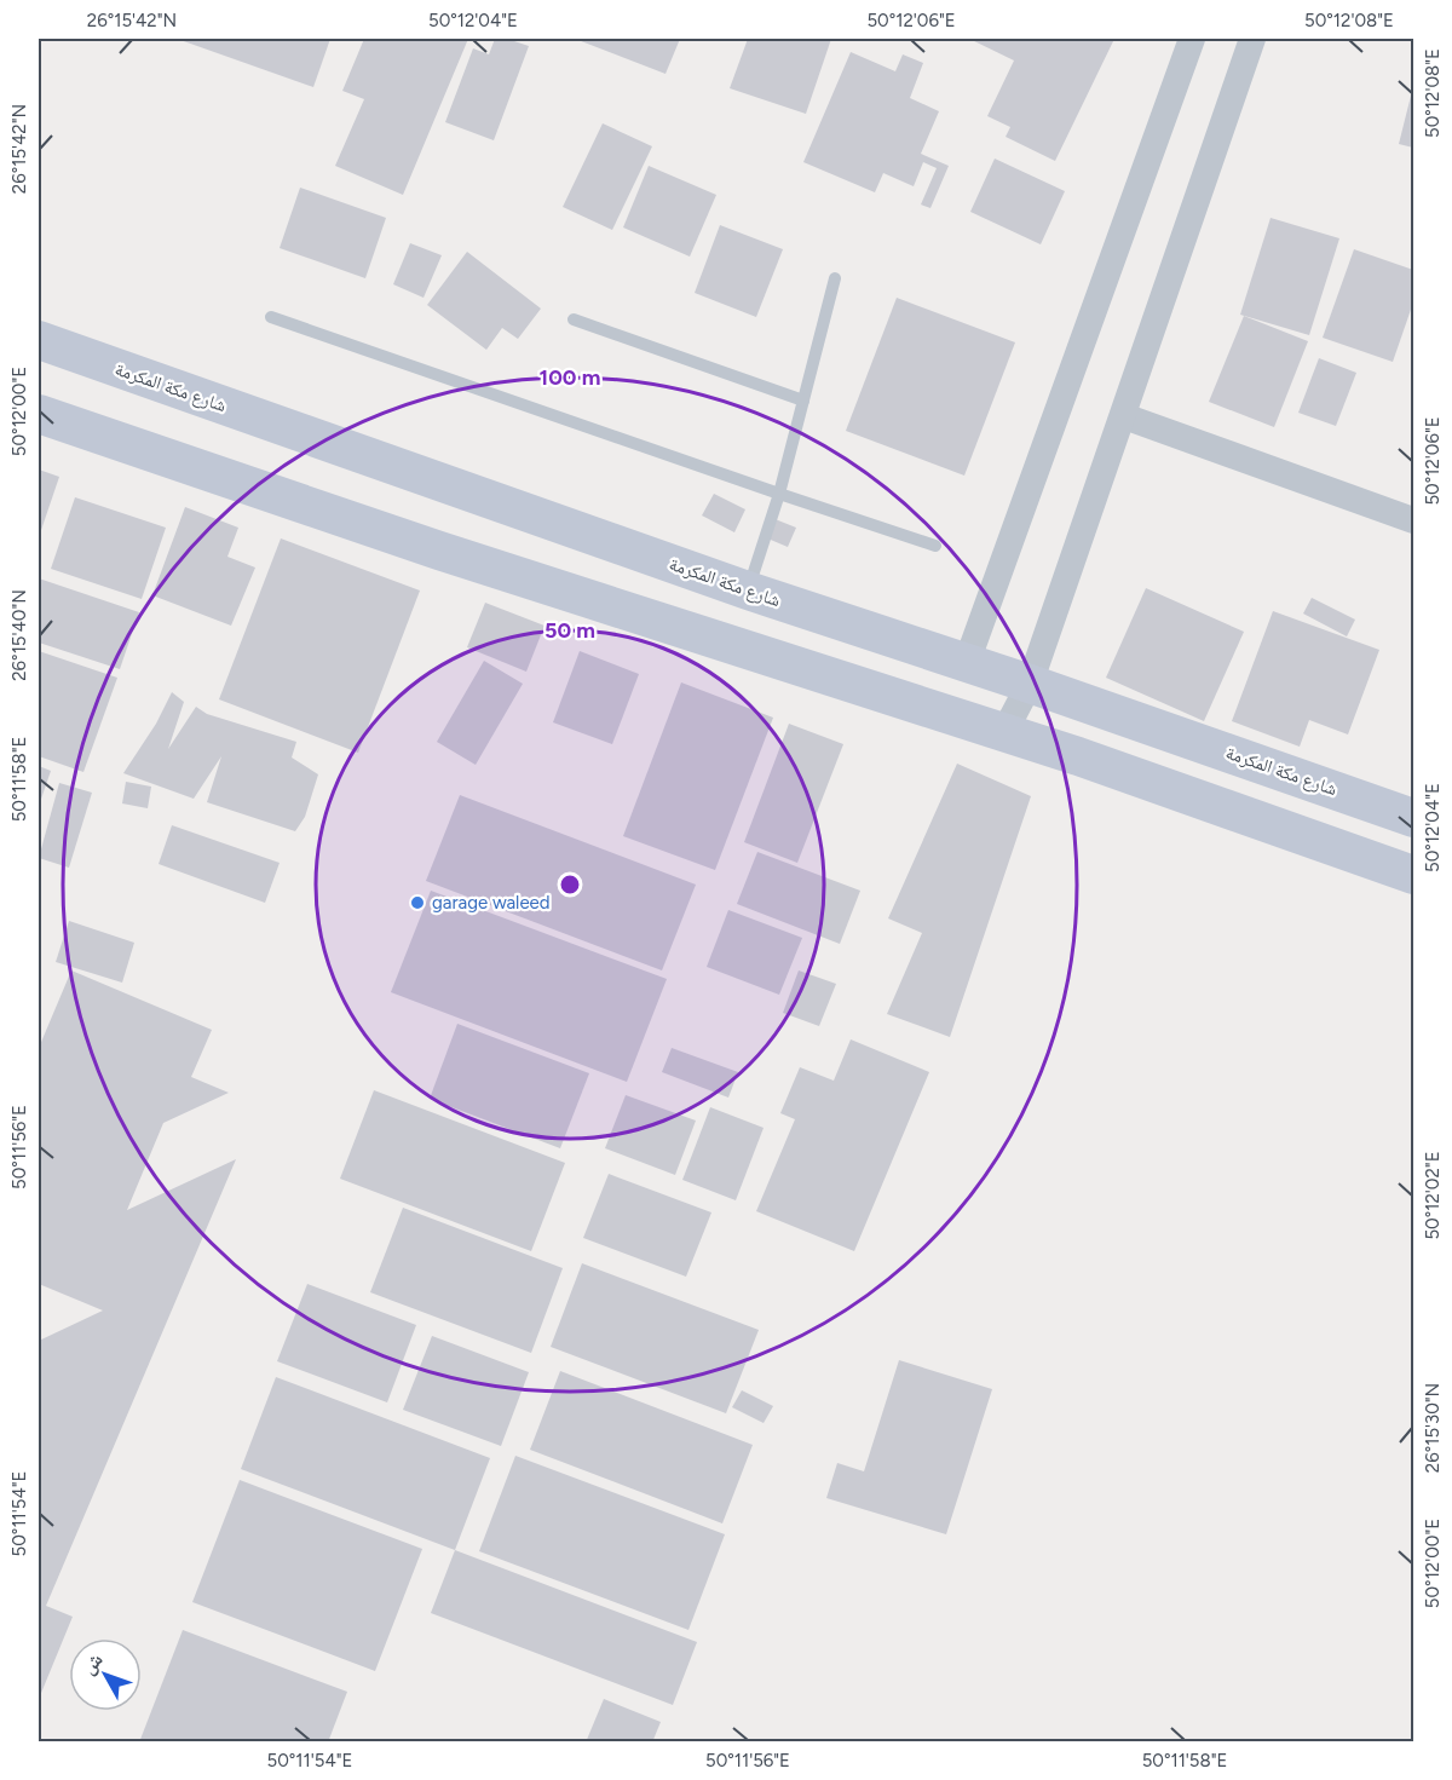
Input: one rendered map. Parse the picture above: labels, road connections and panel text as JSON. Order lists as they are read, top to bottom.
{
  "streets": {
    "main road": ["شارع مكة المكرمة"]
  },
  "places": ["garage waleed"],
  "north": "top left",
  "coordinates": [
    "26°15'42\"N",
    "50°12'04\"E",
    "50°12'06\"E",
    "50°12'08\"E",
    "50°12'00\"E",
    "26°15'40\"N",
    "50°11'58\"E",
    "50°11'56\"E",
    "50°12'02\"E",
    "26°15'30\"N",
    "50°11'54\"E"
  ],
  "rings": ["100 m", "50 m"]
}
